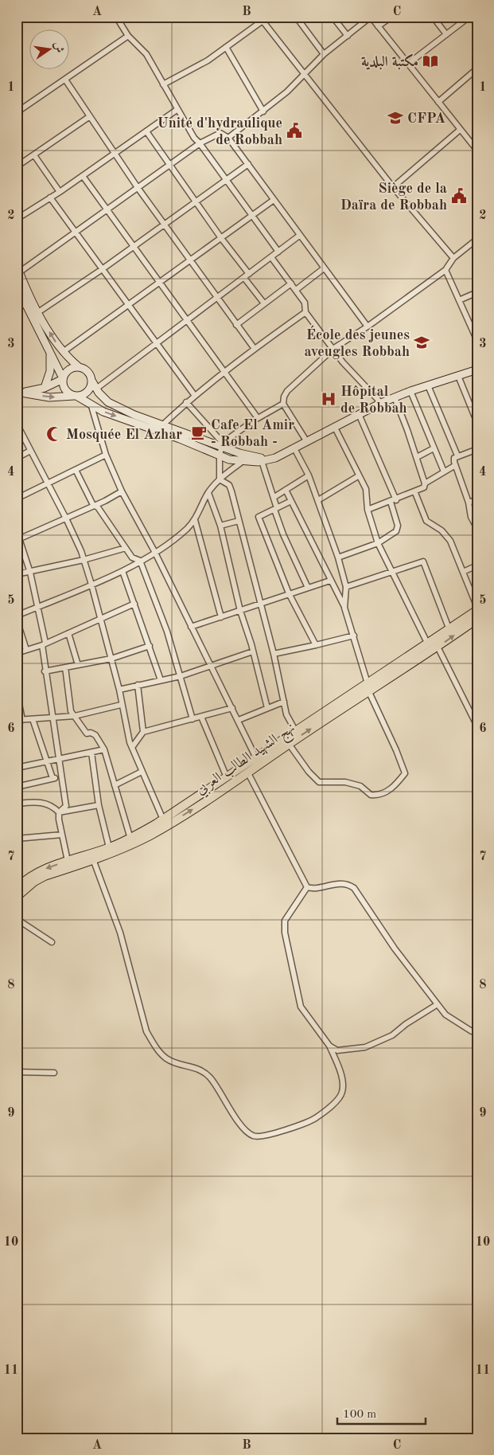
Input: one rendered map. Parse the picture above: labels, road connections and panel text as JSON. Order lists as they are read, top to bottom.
{
  "streets": {
    "main road": ["نهج الشهيد الطالب العربي"]
  },
  "places": {
    "library": ["مكتبة البلدية"],
    "school or university": ["CFPA", "École des jeunes aveugles Robbah"],
    "public building": ["Unité d'hydraulique de Robbah", "Siège de la Daïra de Robbah"],
    "hospital": ["Hôpital de Robbah"],
    "cafe": ["Cafe El Amir - Robbah -"],
    "mosque": ["Mosquée El Azhar"]
  },
  "scale_bar": "100 m",
  "north": "right",
  "grid": {
    "columns": ["A", "B", "C"],
    "rows": [
      "1",
      "2",
      "3",
      "4",
      "5",
      "6",
      "7",
      "8",
      "9",
      "10",
      "11"
    ]
  }
}
